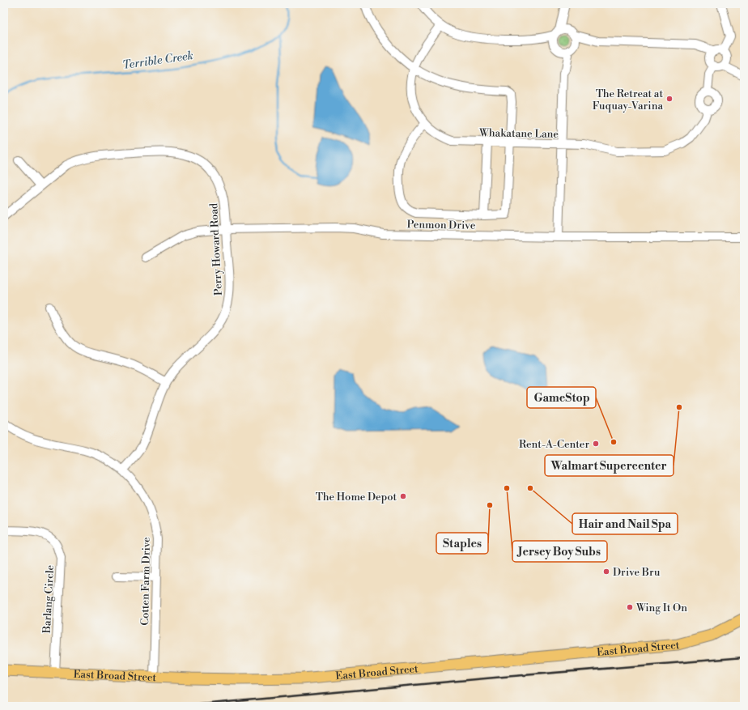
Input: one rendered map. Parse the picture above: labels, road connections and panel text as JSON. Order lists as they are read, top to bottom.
{
  "streets": {
    "main road": ["East Broad Street"],
    "street": [
      "Whakatane Lane",
      "Penmon Drive",
      "Perry Howard Road",
      "Cotten Farm Drive",
      "Barlang Circle"
    ]
  },
  "crossings": [
    ["Penmon Drive", "Perry Howard Road"],
    ["Perry Howard Road", "Cotten Farm Drive"],
    ["Cotten Farm Drive", "East Broad Street"],
    ["Barlang Circle", "East Broad Street"]
  ],
  "water": ["Terrible Creek"],
  "places": [
    "The Retreat at Fuquay-Varina",
    "Walmart Supercenter",
    "GameStop",
    "Rent-A-Center",
    "Jersey Boy Subs",
    "Hair and Nail Spa",
    "The Home Depot",
    "Staples",
    "Drive Bru",
    "Wing It On"
  ]
}
